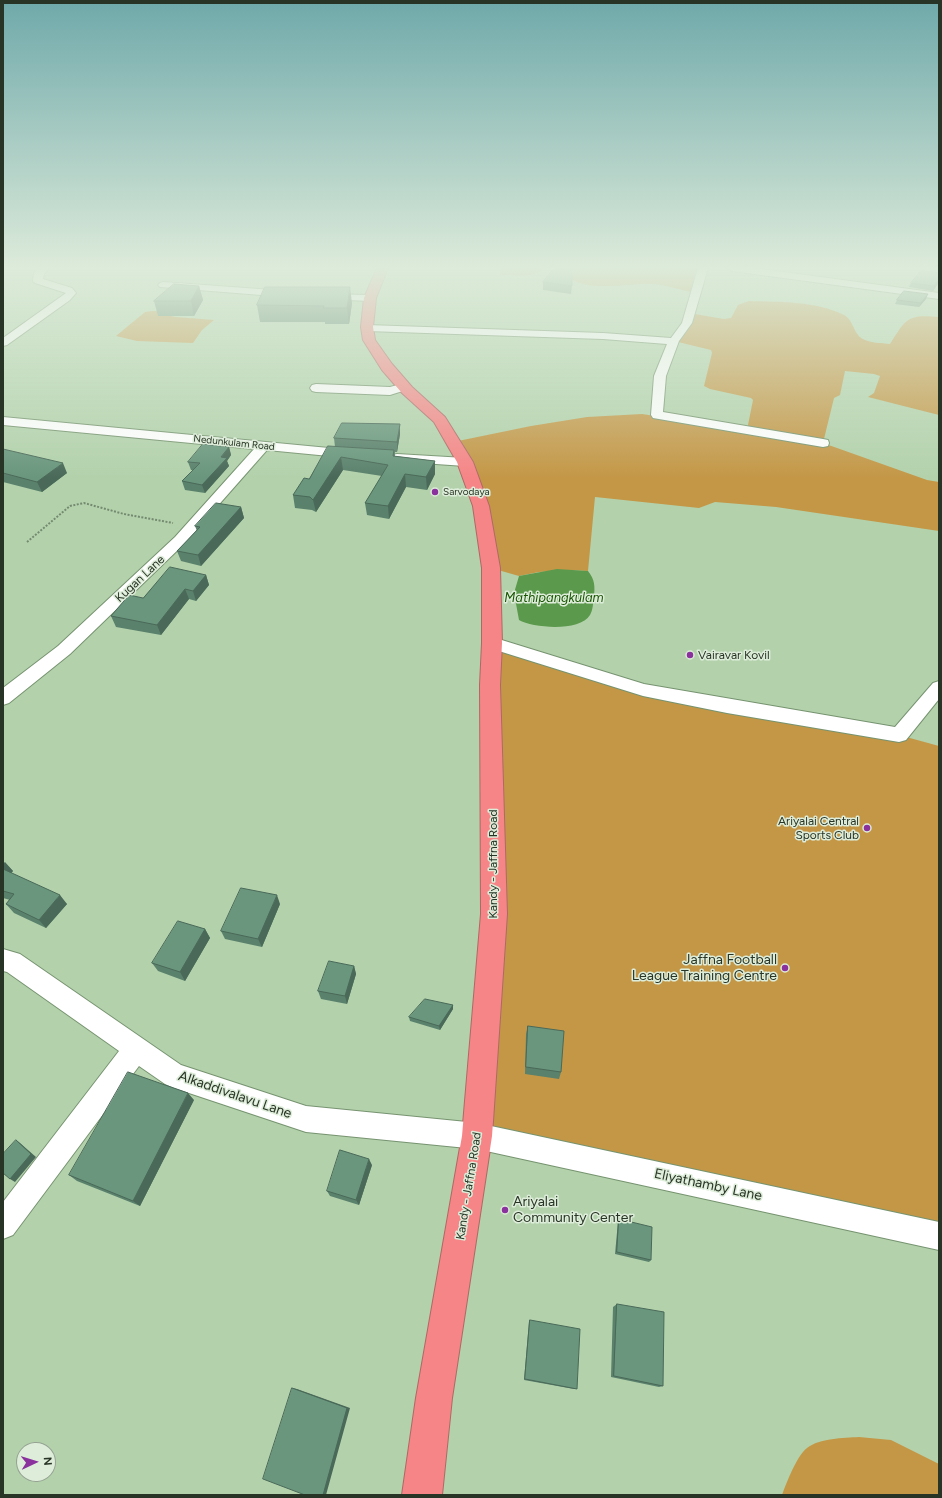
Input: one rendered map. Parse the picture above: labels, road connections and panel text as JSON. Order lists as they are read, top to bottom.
{
  "streets": {
    "highway": ["Kandy - Jaffna Road"],
    "street": [
      "Nedunkulam Road",
      "Kugan Lane",
      "Alkaddivalavu Lane",
      "Eliyathamby Lane"
    ]
  },
  "crossings": [
    ["Nedunkulam Road", "Kugan Lane"],
    ["Kandy - Jaffna Road", "Alkaddivalavu Lane"],
    ["Kandy - Jaffna Road", "Eliyathamby Lane"],
    ["Alkaddivalavu Lane", "Eliyathamby Lane"]
  ],
  "water": ["Mathipangkulam"],
  "places": [
    "Sarvodaya",
    "Vairavar Kovil",
    "Ariyalai Central Sports Club",
    "Jaffna Football League Training Centre",
    "Ariyalai Community Center"
  ],
  "north": "right"
}
